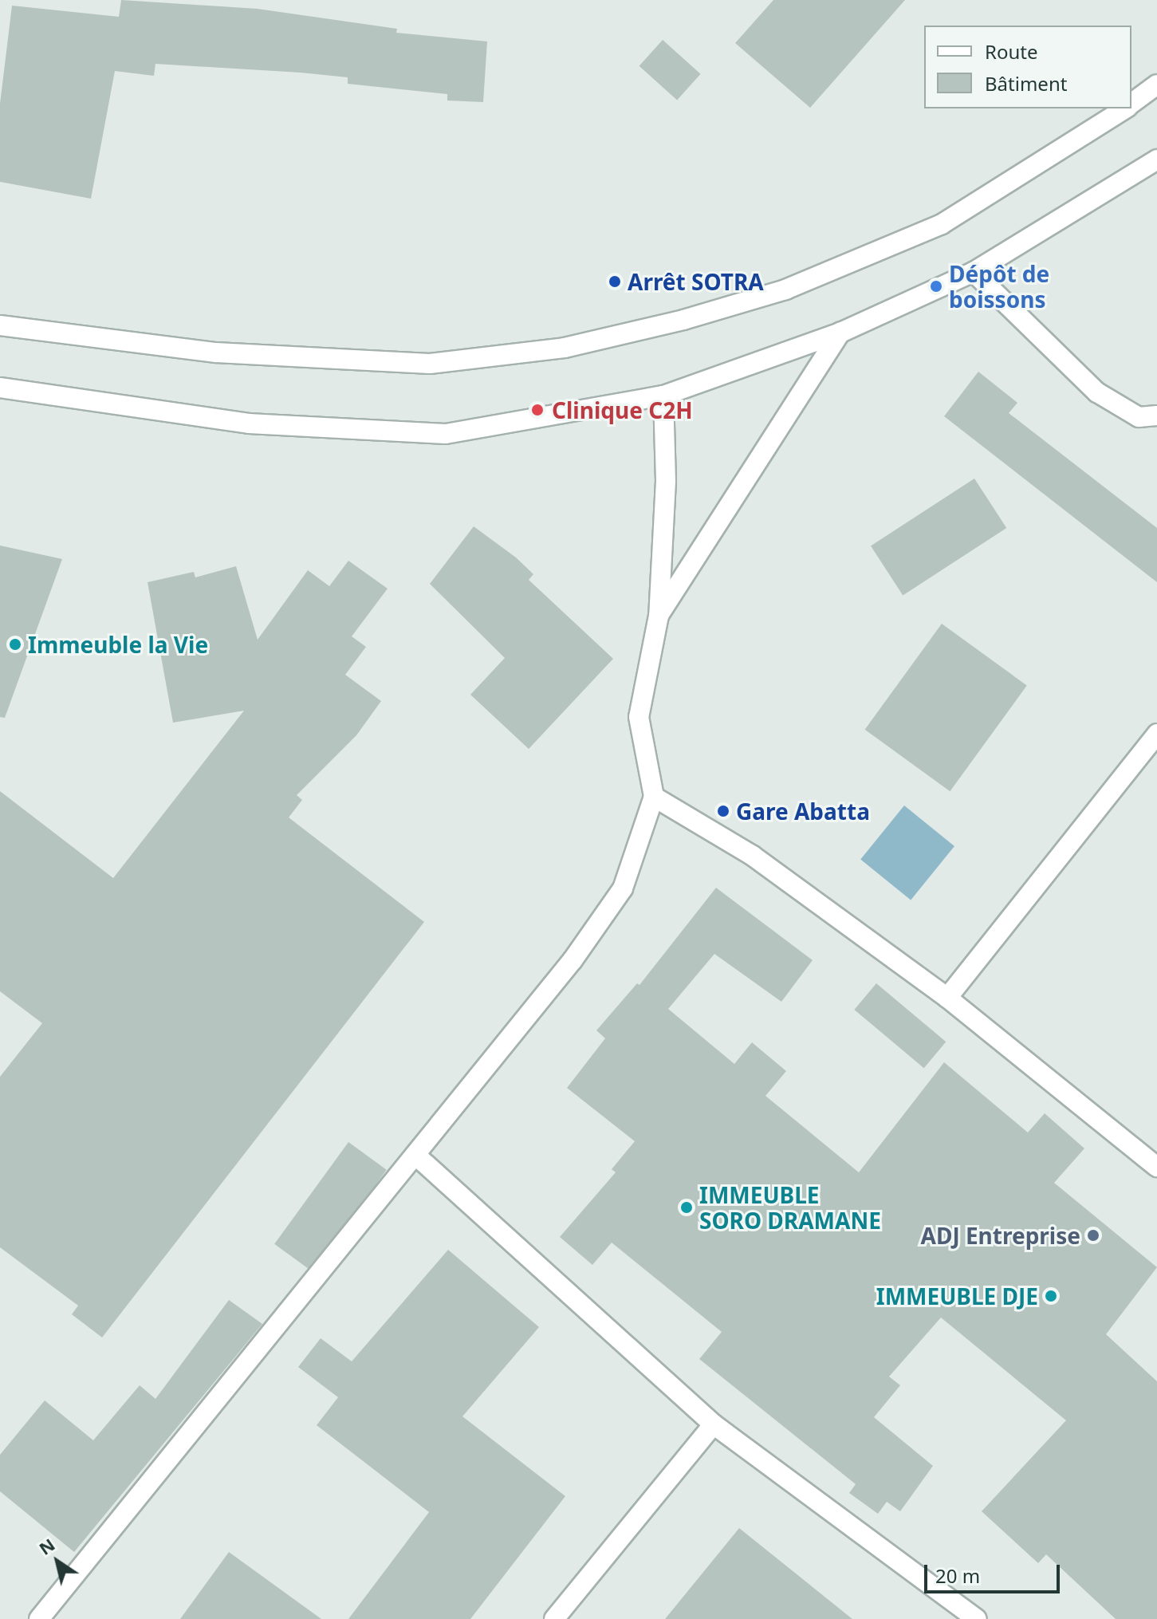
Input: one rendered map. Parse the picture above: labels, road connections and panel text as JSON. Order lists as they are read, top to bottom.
{
  "places": [
    "Arrêt SOTRA",
    "Dépôt de boissons",
    "Clinique C2H",
    "Immeuble la Vie",
    "Gare Abatta",
    "IMMEUBLE SORO DRAMANE",
    "ADJ Entreprise",
    "IMMEUBLE DJE"
  ],
  "legend": ["Route", "Bâtiment"],
  "scale_bar": "20 m",
  "north": "top left"
}
